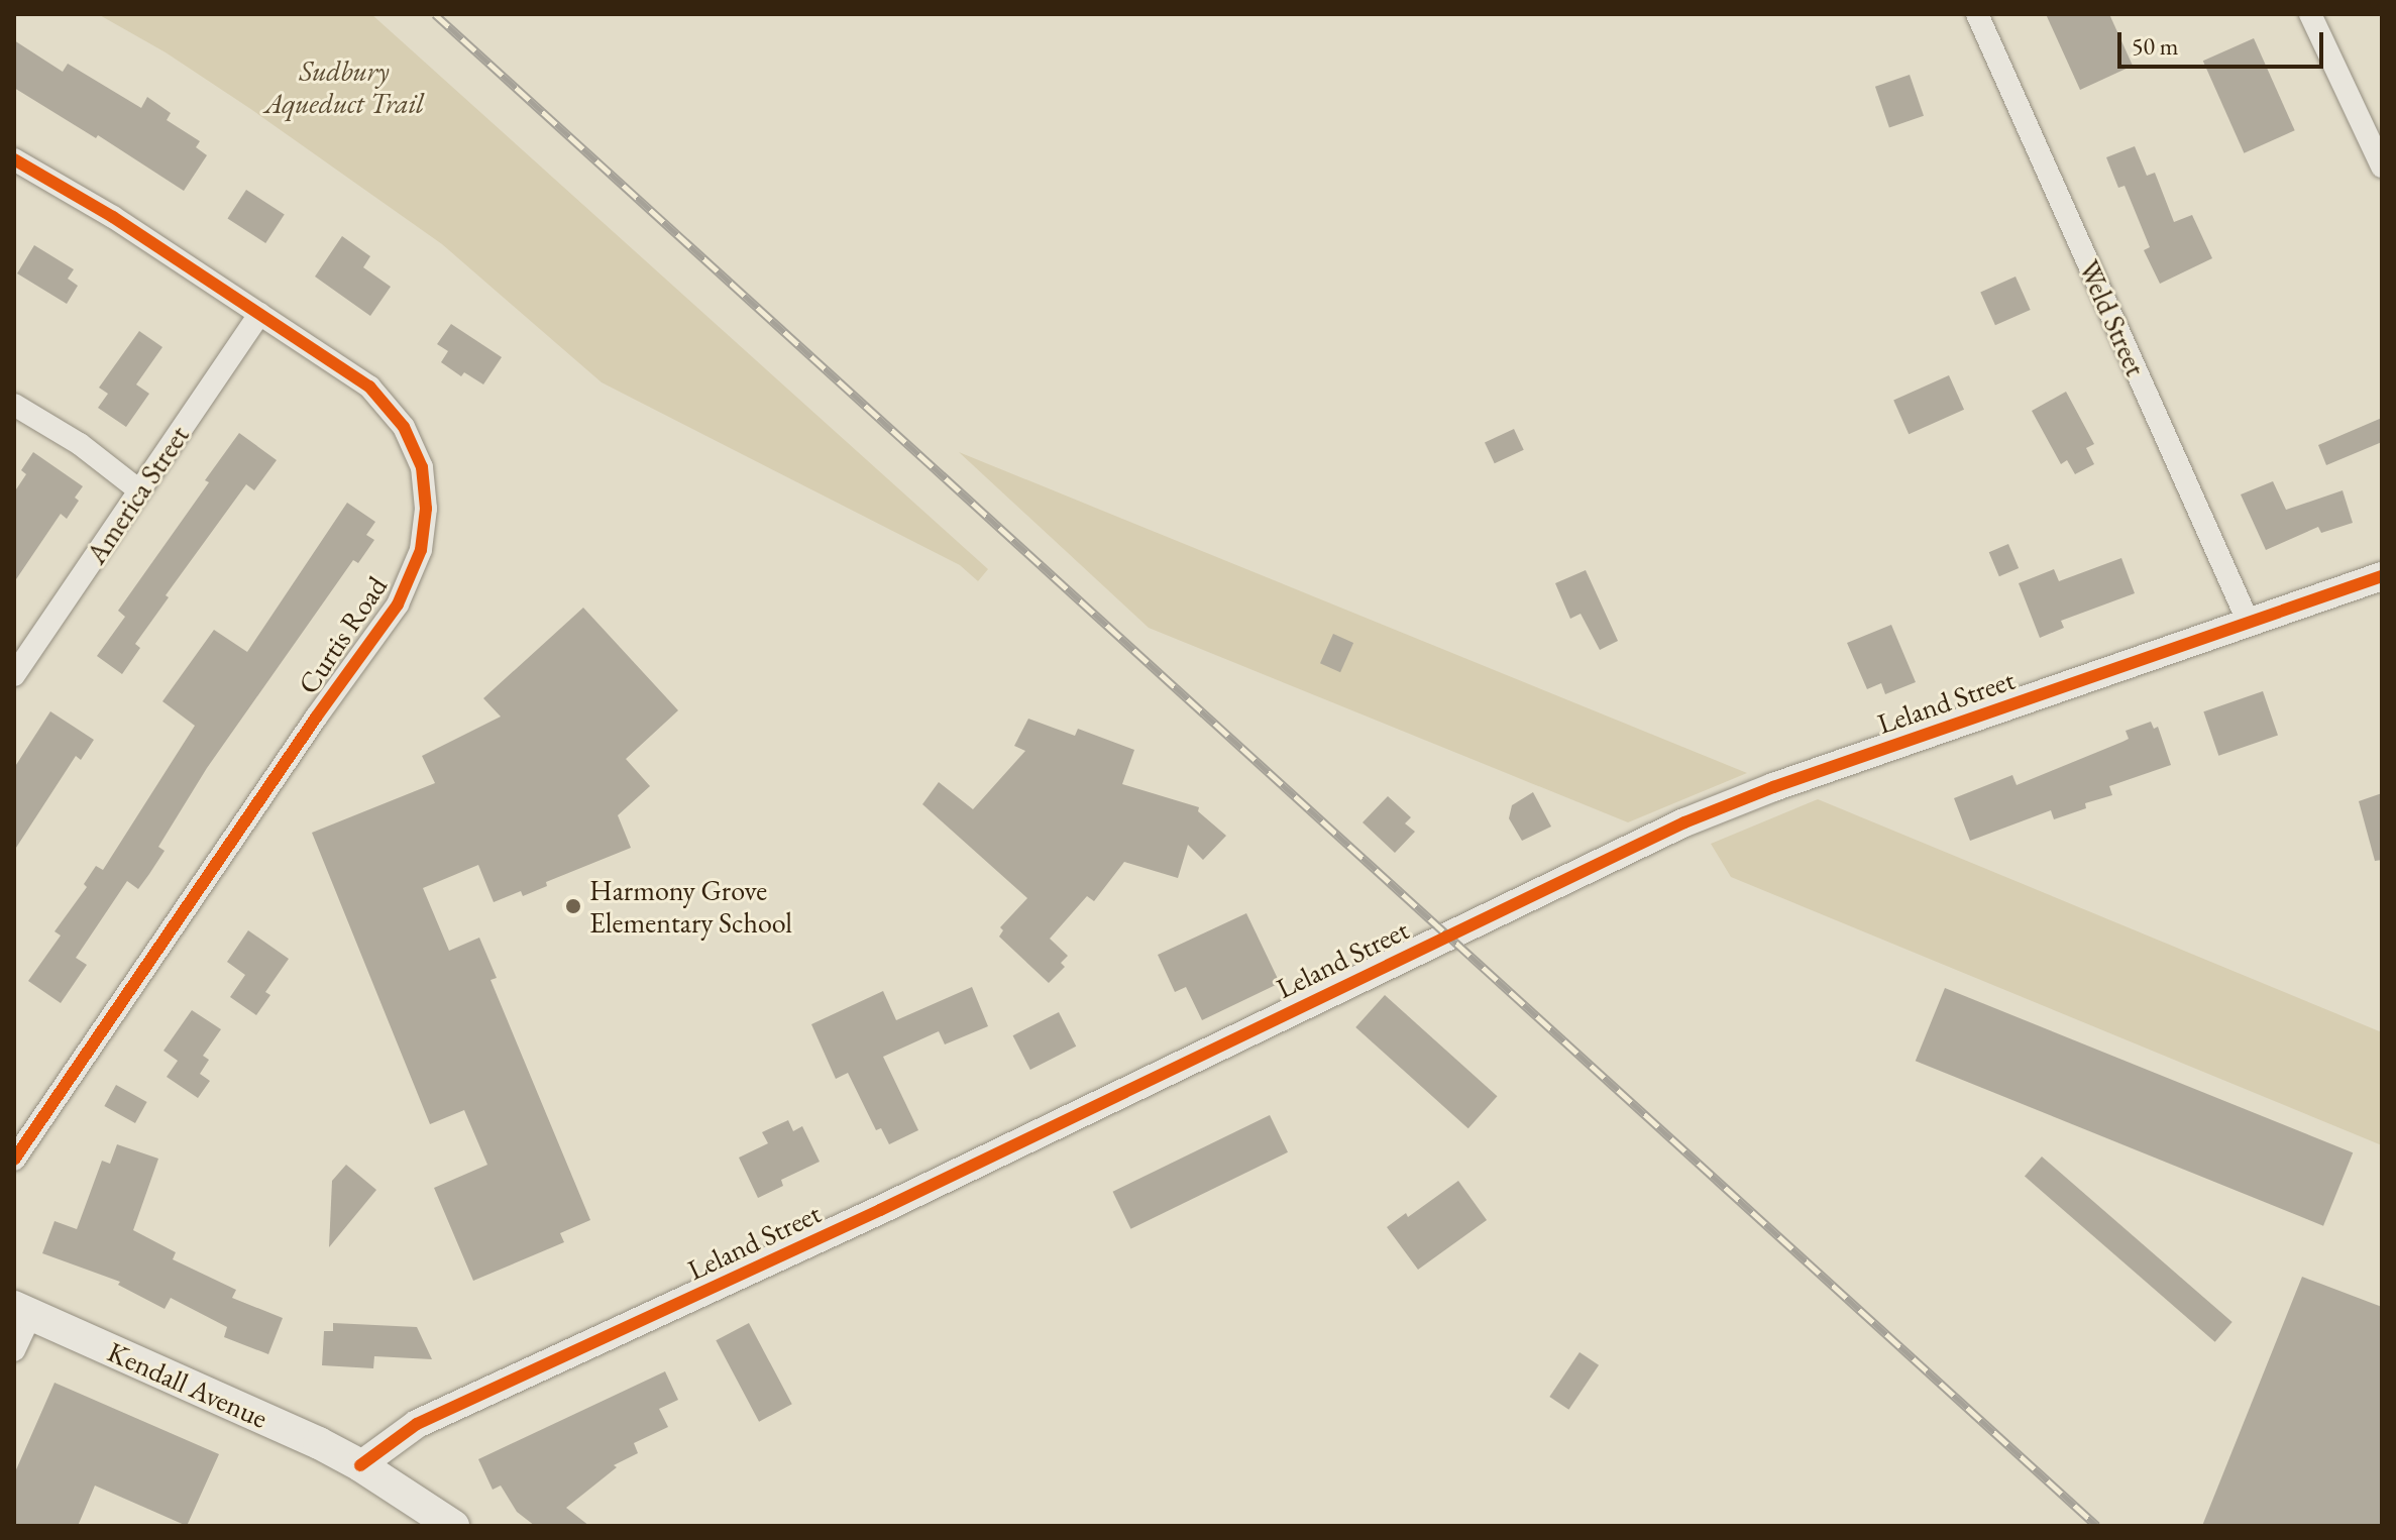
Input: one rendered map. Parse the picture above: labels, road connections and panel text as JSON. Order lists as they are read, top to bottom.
{
  "streets": {
    "main road": ["Kendall Avenue"],
    "street": [
      "Weld Street",
      "America Street",
      "Curtis Road",
      "Leland Street"
    ]
  },
  "crossings": [
    ["Weld Street", "Leland Street"],
    ["America Street", "Curtis Road"],
    ["Leland Street", "Kendall Avenue"]
  ],
  "parks": ["Sudbury Aqueduct Trail"],
  "places": ["Harmony Grove Elementary School"],
  "scale_bar": "50 m"
}
